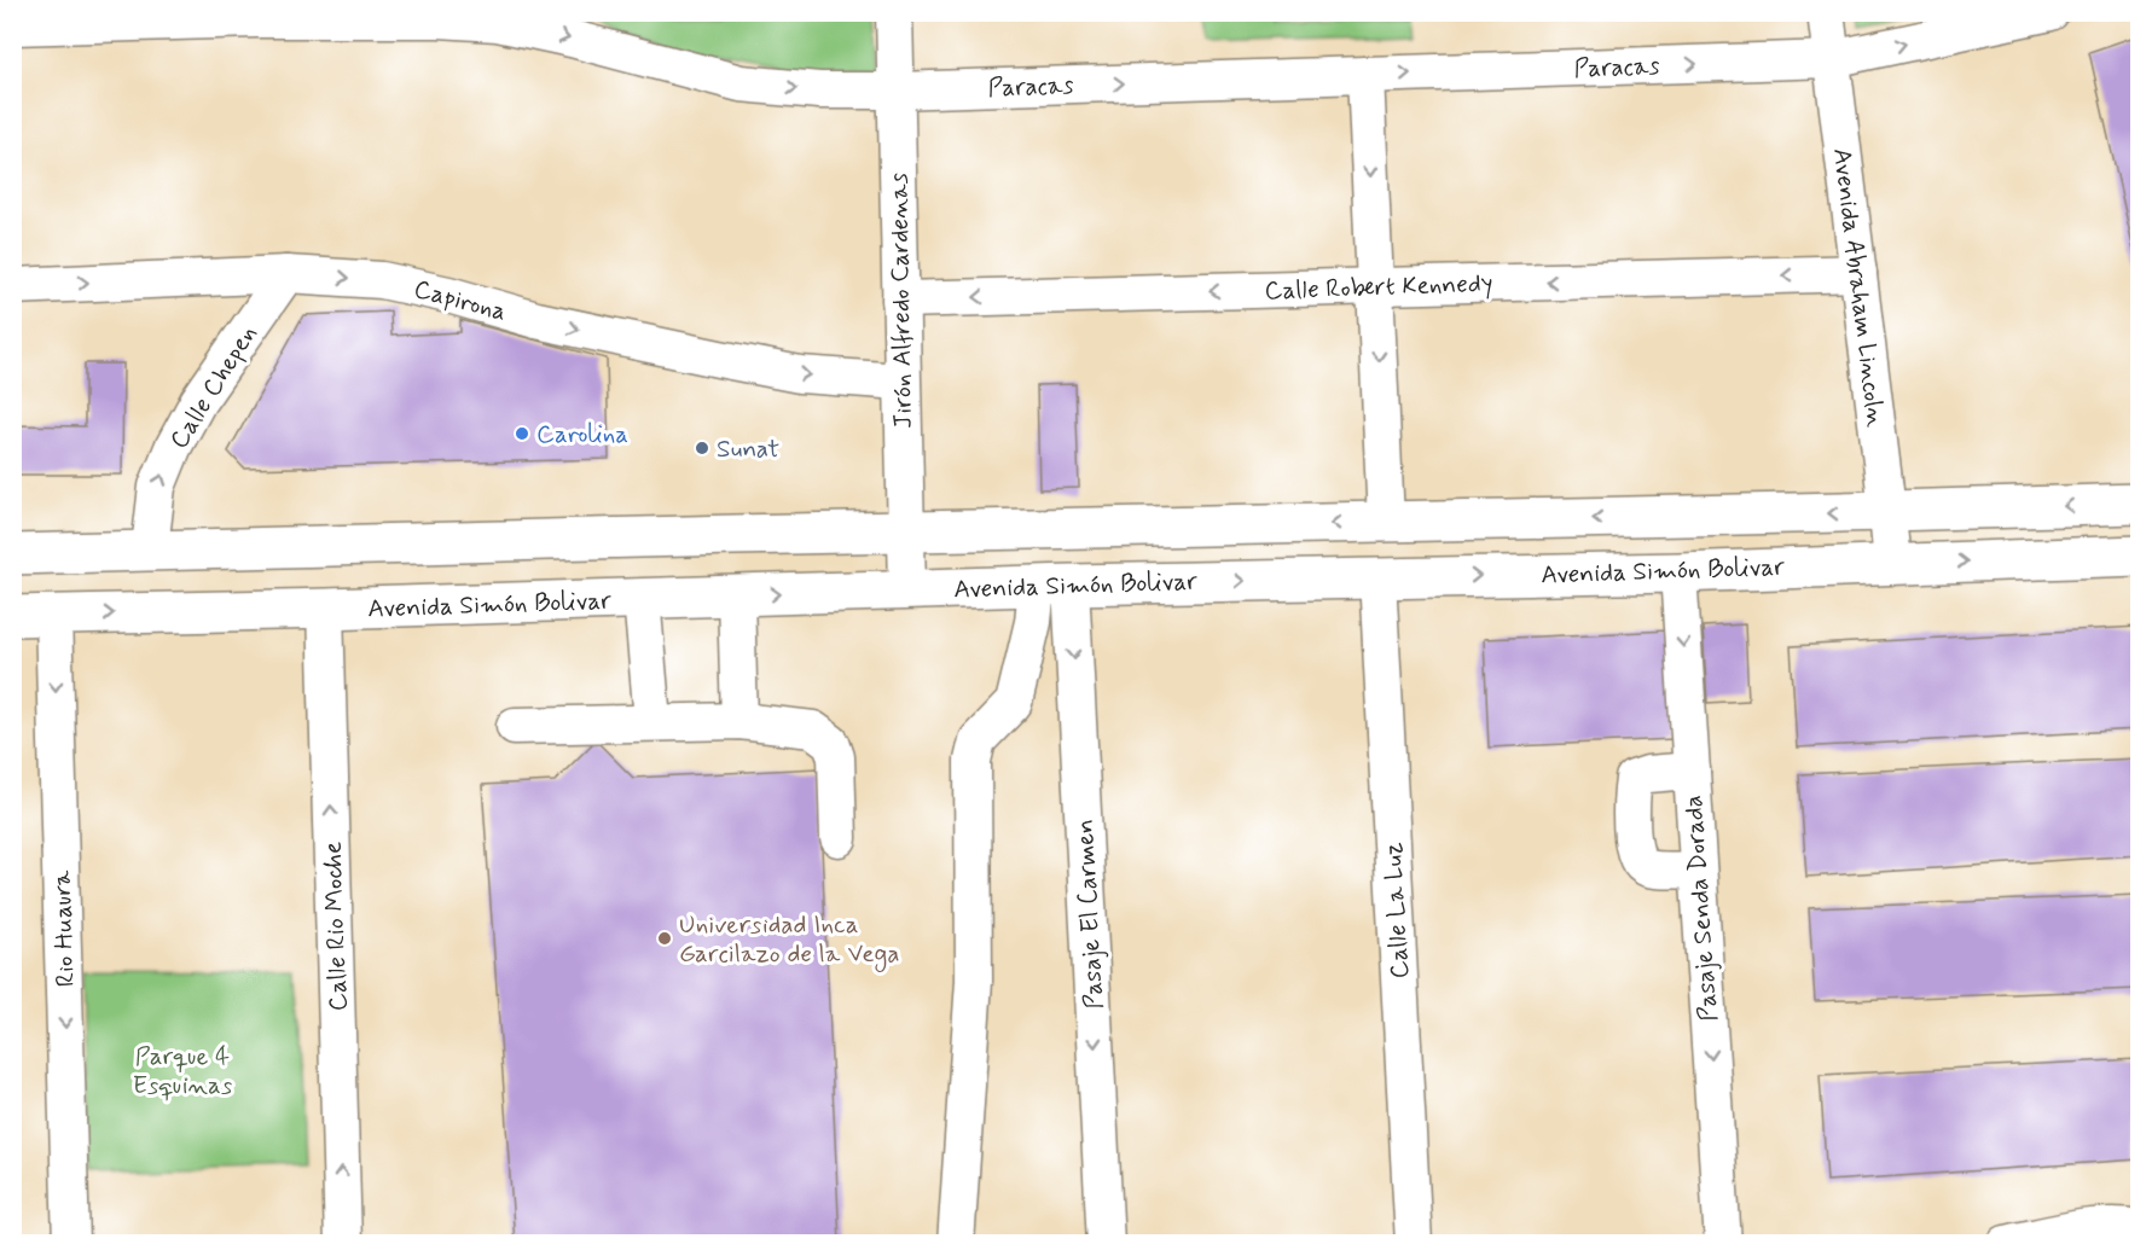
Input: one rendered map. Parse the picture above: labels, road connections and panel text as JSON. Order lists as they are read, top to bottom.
{
  "streets": {
    "main road": ["Avenida Simón Bolivar"],
    "street": [
      "Paracas",
      "Calle Robert Kennedy",
      "Avenida Abraham Lincoln",
      "Capirona",
      "Jirón Alfredo Cardenas",
      "Calle Chepen",
      "Pasaje Senda Dorada",
      "Calle La Luz",
      "Pasaje El Carmen",
      "Calle Rio Moche",
      "Rio Huaura"
    ]
  },
  "crossings": [
    ["Paracas", "Avenida Abraham Lincoln"],
    ["Paracas", "Jirón Alfredo Cardenas"],
    ["Calle Robert Kennedy", "Avenida Abraham Lincoln"],
    ["Calle Robert Kennedy", "Jirón Alfredo Cardenas"],
    ["Avenida Abraham Lincoln", "Avenida Simón Bolivar"],
    ["Capirona", "Jirón Alfredo Cardenas"],
    ["Capirona", "Calle Chepen"],
    ["Jirón Alfredo Cardenas", "Avenida Simón Bolivar"],
    ["Calle Chepen", "Avenida Simón Bolivar"],
    ["Avenida Simón Bolivar", "Pasaje Senda Dorada"],
    ["Avenida Simón Bolivar", "Calle La Luz"],
    ["Avenida Simón Bolivar", "Pasaje El Carmen"],
    ["Avenida Simón Bolivar", "Calle Rio Moche"],
    ["Avenida Simón Bolivar", "Rio Huaura"]
  ],
  "one_way": [
    "Paracas",
    "Calle Robert Kennedy",
    "Capirona",
    "Calle Chepen",
    "Pasaje Senda Dorada",
    "Calle Rio Moche",
    "Rio Huaura"
  ],
  "parks": ["Parque 4 Esquinas"],
  "places": ["Carolina", "Sunat", "Universidad Inca Garcilazo de la Vega"]
}
